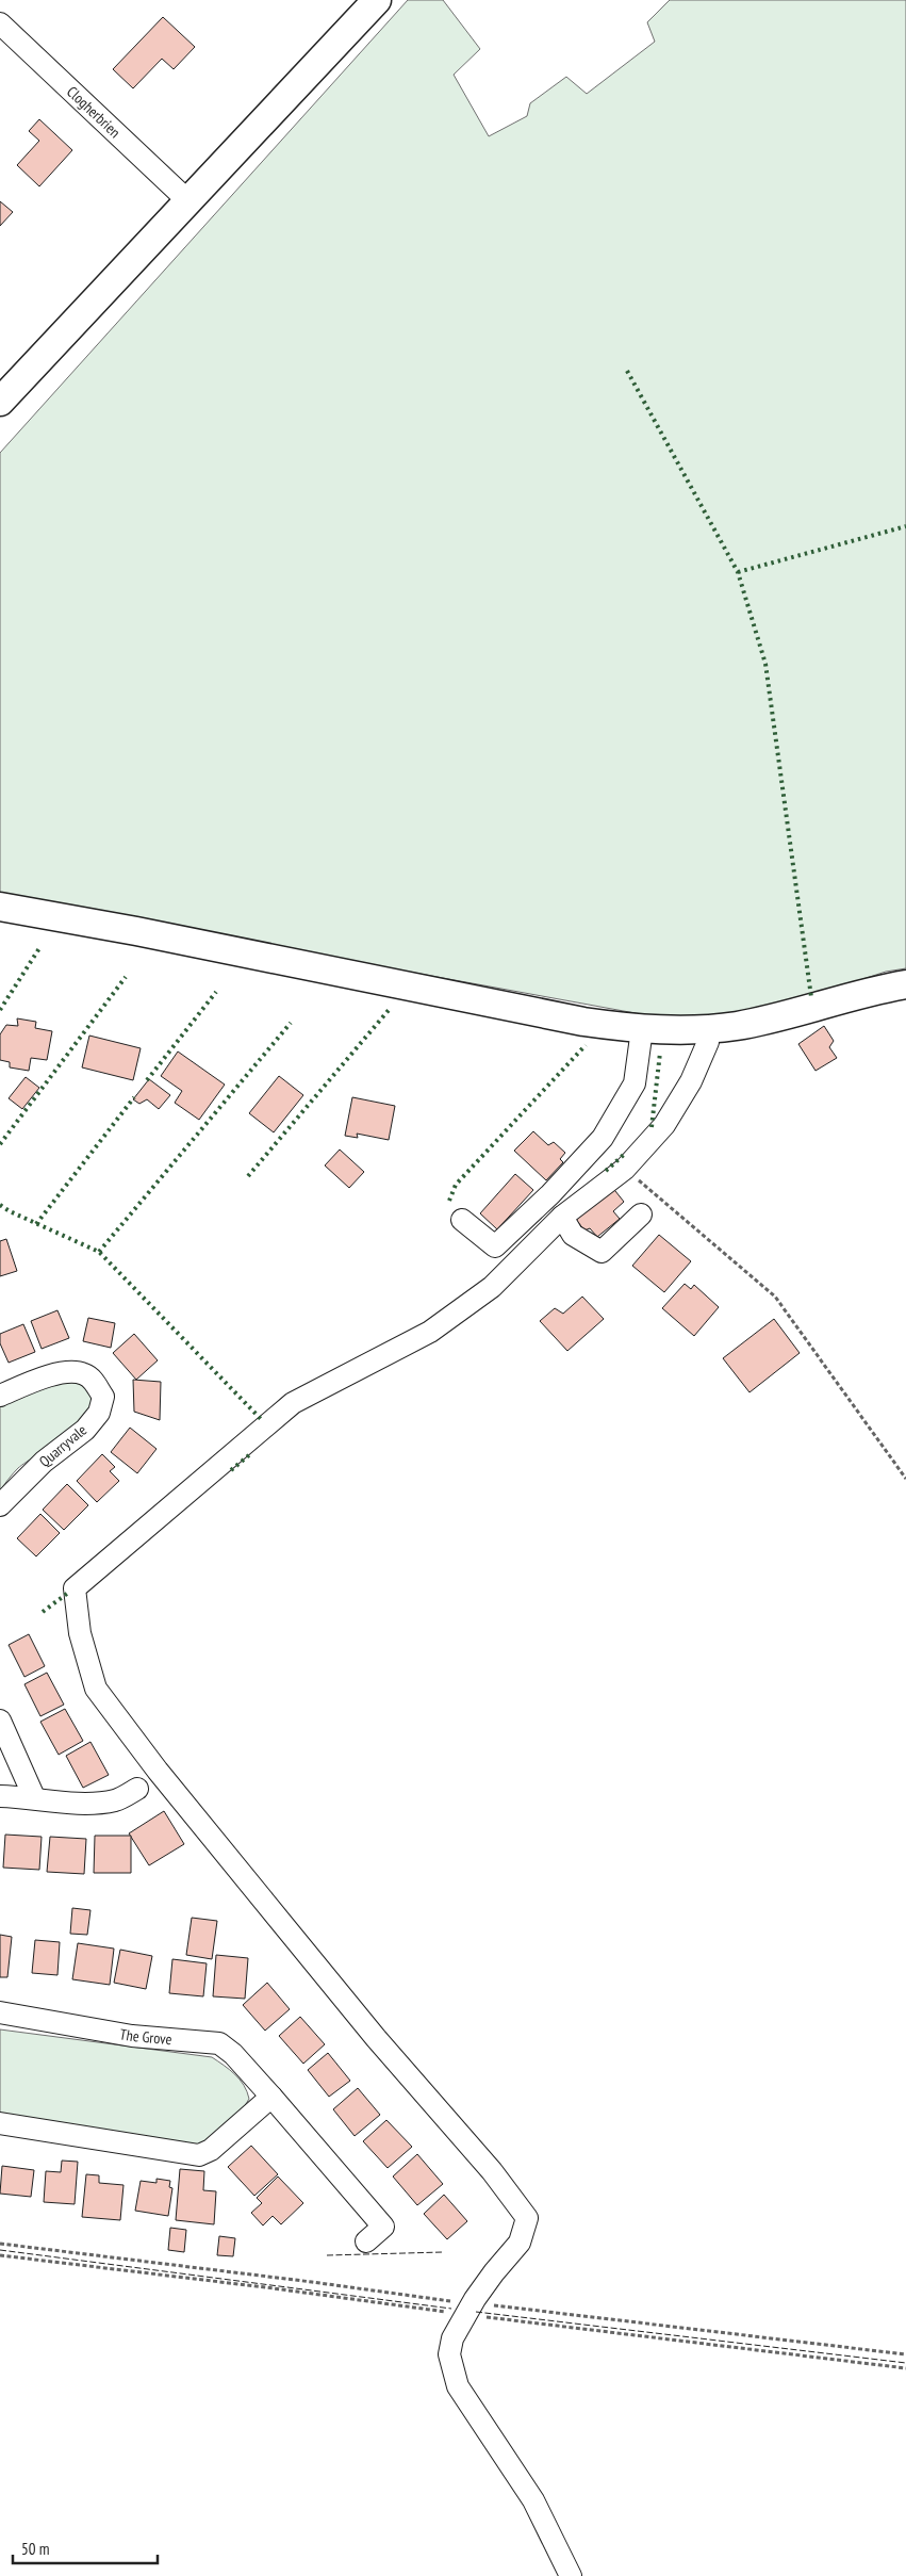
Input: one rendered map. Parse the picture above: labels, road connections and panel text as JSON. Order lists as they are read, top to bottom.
{
  "streets": {
    "street": ["Clogherbrien", "Quarryvale", "The Grove"]
  },
  "scale_bar": "50 m"
}
